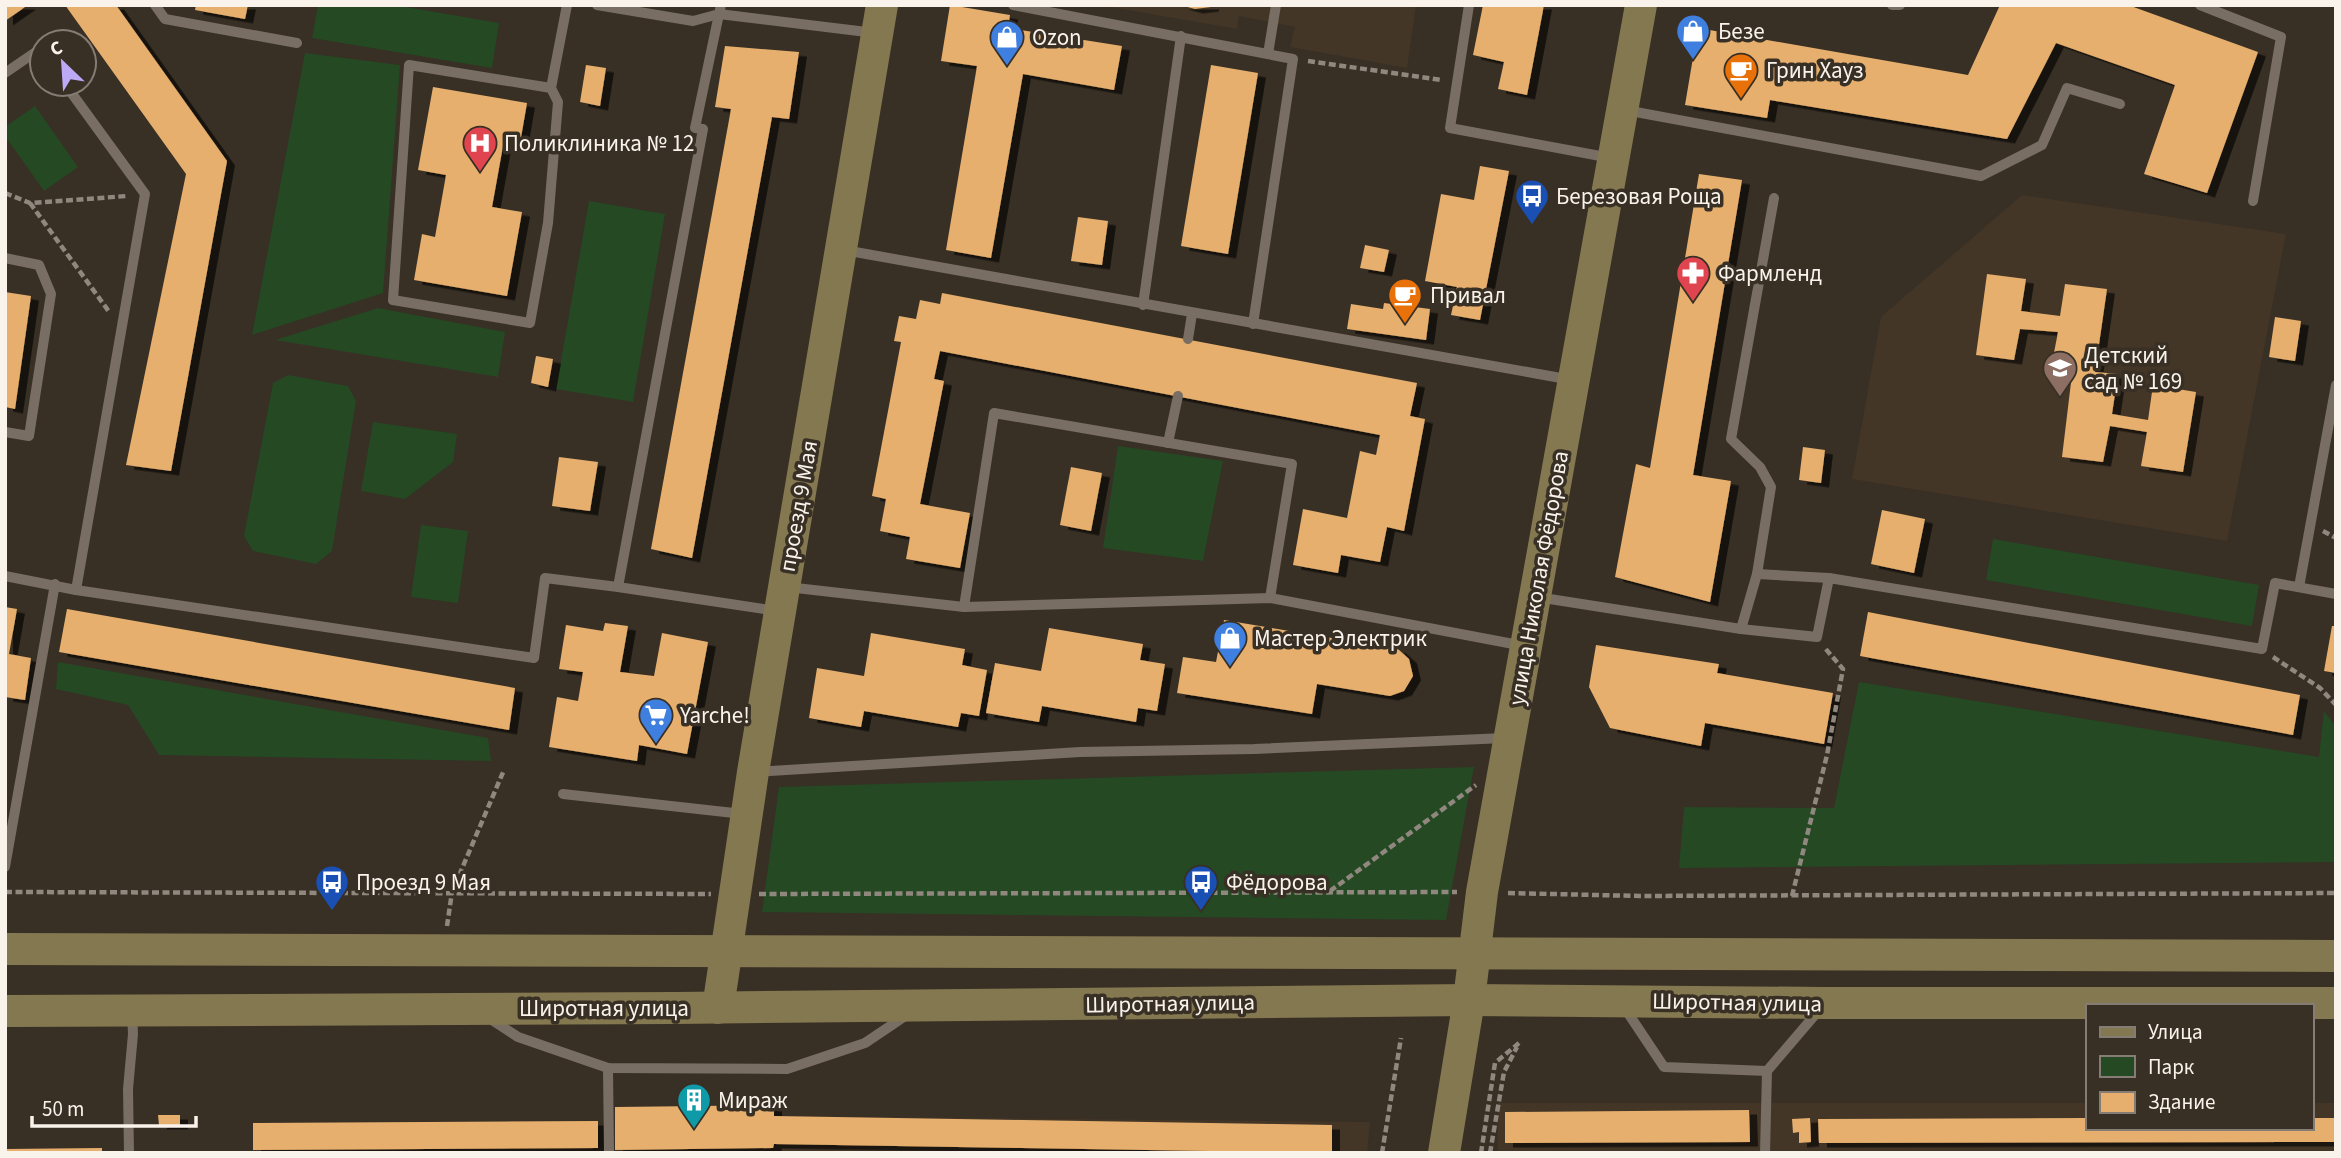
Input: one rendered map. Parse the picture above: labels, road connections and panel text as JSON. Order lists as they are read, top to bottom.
{
  "streets": {
    "main road": ["проезд 9 Мая", "улица Николая Фёдорова", "Широтная улица"]
  },
  "crossings": [
    ["проезд 9 Мая", "Широтная улица"],
    ["улица Николая Фёдорова", "Широтная улица"]
  ],
  "places": {
    "shop": ["Безе", "Ozon", "Мастер Электрик"],
    "cafe": ["Грин Хауз", "Привал"],
    "hospital": ["Поликлиника № 12"],
    "bus stop": ["Березовая Роща", "Проезд 9 Мая", "Фёдорова"],
    "pharmacy": ["Фармленд"],
    "school or university": ["Детский сад № 169"],
    "supermarket": ["Yarche!"],
    "building": ["Мираж"]
  },
  "legend": ["Улица", "Парк", "Здание"],
  "scale_bar": "50 m",
  "north": "top left"
}
